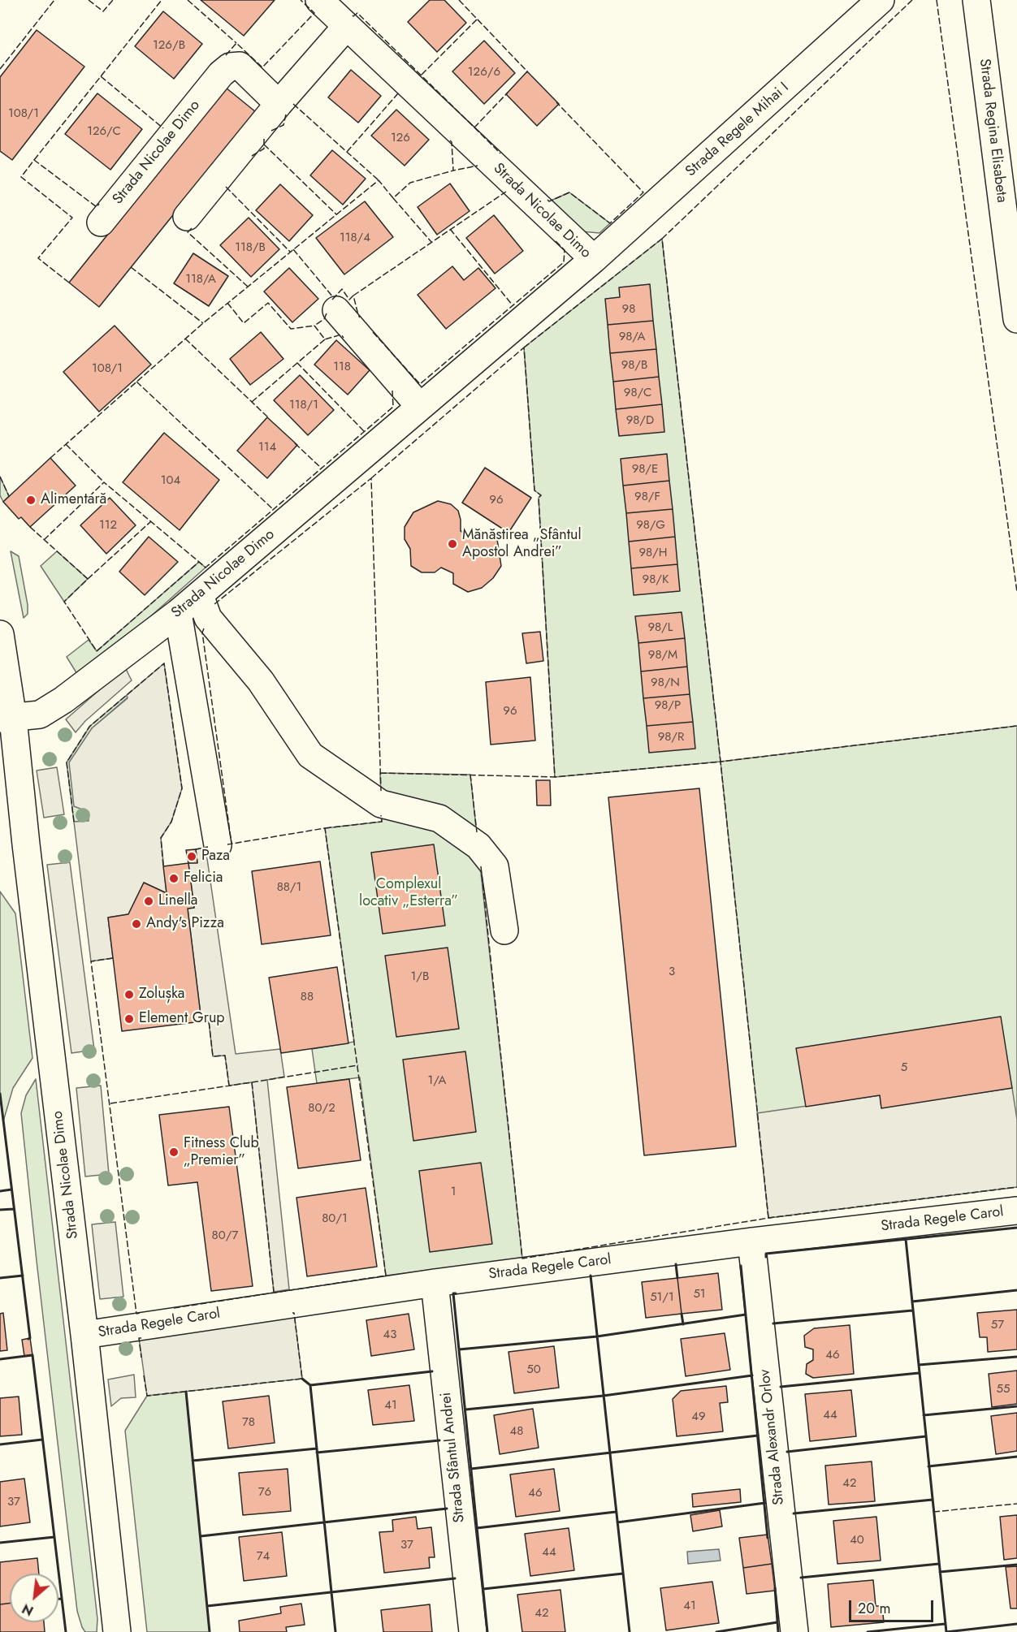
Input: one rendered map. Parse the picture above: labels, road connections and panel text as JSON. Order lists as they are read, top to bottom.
{
  "streets": {
    "street": [
      "Strada Regele Mihai I",
      "Strada Regina Elisabeta",
      "Strada Nicolae Dimo",
      "Strada Regele Carol",
      "Strada Alexandr Orlov",
      "Strada Sfântul Andrei"
    ]
  },
  "crossings": [
    ["Strada Regele Mihai I", "Strada Nicolae Dimo"],
    ["Strada Nicolae Dimo", "Strada Regele Carol"],
    ["Strada Regele Carol", "Strada Alexandr Orlov"],
    ["Strada Regele Carol", "Strada Sfântul Andrei"]
  ],
  "parks": ["Complexul locativ „Esterra”"],
  "places": [
    "Alimentară",
    "Mănăstirea „Sfântul Apostol Andrei”",
    "Paza",
    "Felicia",
    "Linella",
    "Andy's Pizza",
    "Zolușka",
    "Element Grup",
    "Fitness Club „Premier”"
  ],
  "house_numbers": [
    "126/B",
    "126/6",
    "108/1",
    "126/C",
    "126",
    "118/4",
    "118/B",
    "118/A",
    "98",
    "98/A",
    "98/B",
    "118",
    "108/1",
    "98/C",
    "118/1",
    "98/D",
    "114",
    "98/E",
    "104",
    "98/F",
    "96",
    "112",
    "98/G",
    "98/H",
    "98/K",
    "98/L",
    "98/M",
    "98/N",
    "98/P",
    "96",
    "98/R",
    "88/1",
    "3",
    "1/B",
    "88",
    "5",
    "1/A",
    "80/2",
    "1",
    "80/1",
    "80/7",
    "51",
    "51/1",
    "57",
    "43",
    "46",
    "50",
    "55",
    "41",
    "44",
    "49",
    "78",
    "48",
    "42",
    "76",
    "46",
    "37",
    "40",
    "37",
    "44",
    "74",
    "41",
    "42"
  ],
  "scale_bar": "20 m",
  "north": "bottom left"
}
